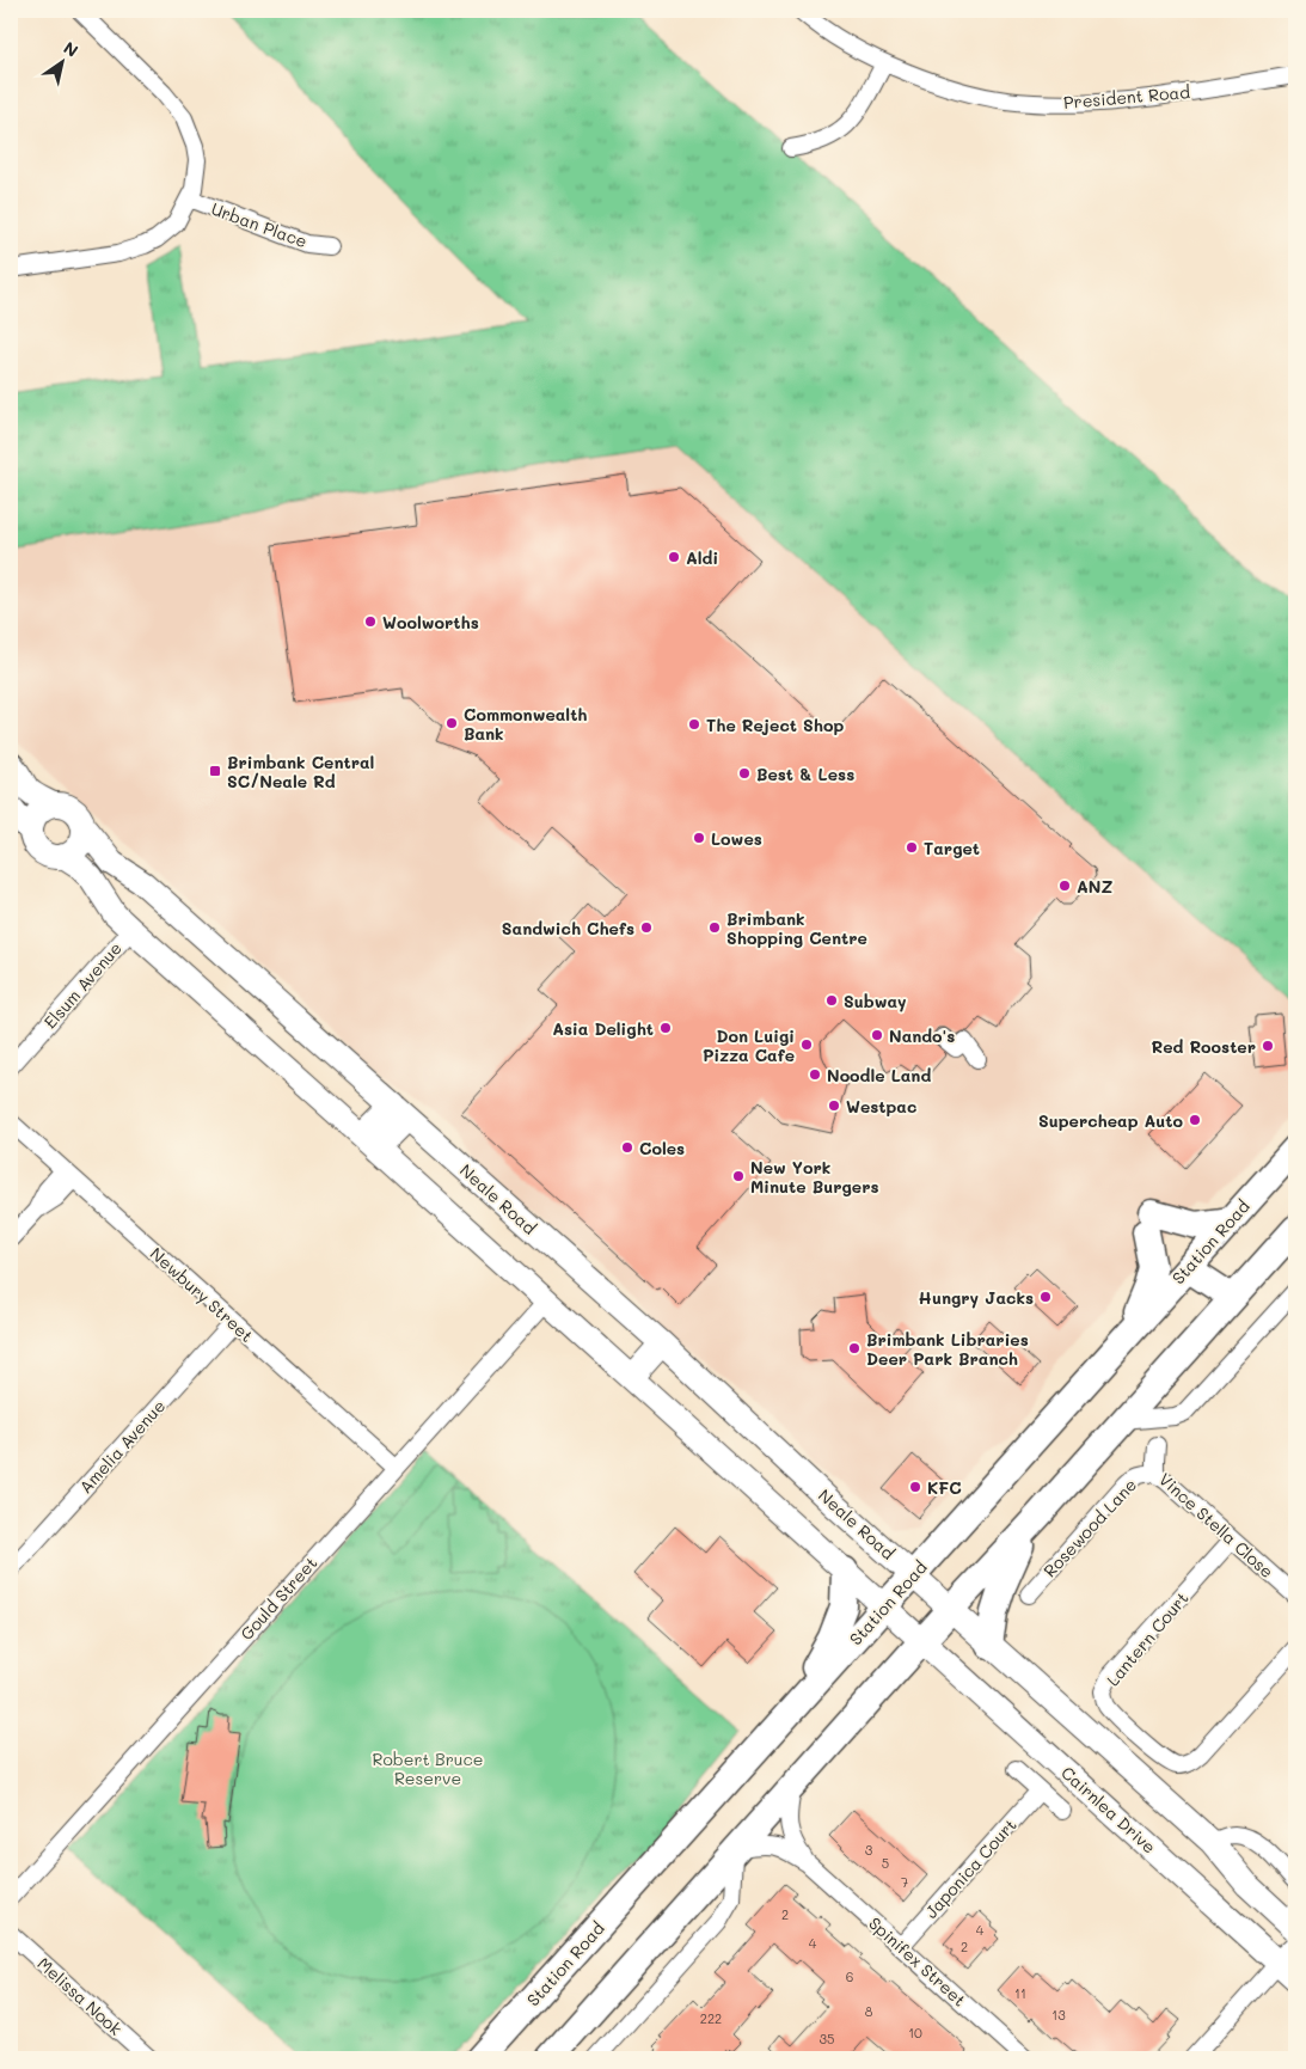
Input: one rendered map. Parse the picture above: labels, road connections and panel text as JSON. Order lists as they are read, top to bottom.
{
  "streets": {
    "main road": ["Station Road"],
    "street": [
      "President Road",
      "Urban Place",
      "Elsum Avenue",
      "Neale Road",
      "Newbury Street",
      "Amelia Avenue",
      "Vince Stella Close",
      "Rosewood Lane",
      "Gould Street",
      "Lantern Court",
      "Cairnlea Drive",
      "Japonica Court",
      "Spinifex Street",
      "Melissa Nook"
    ]
  },
  "crossings": [
    ["Neale Road", "Station Road"],
    ["Station Road", "Cairnlea Drive"],
    ["Newbury Street", "Amelia Avenue"],
    ["Newbury Street", "Gould Street"],
    ["Vince Stella Close", "Rosewood Lane"],
    ["Vince Stella Close", "Lantern Court"],
    ["Japonica Court", "Spinifex Street"]
  ],
  "parks": ["Robert Bruce Reserve"],
  "places": {
    "other": [
      "Aldi",
      "Woolworths",
      "Commonwealth Bank",
      "The Reject Shop",
      "Best & Less",
      "Lowes",
      "Target",
      "ANZ",
      "Sandwich Chefs",
      "Brimbank Shopping Centre",
      "Subway",
      "Asia Delight",
      "Nando's",
      "Don Luigi Pizza Cafe",
      "Red Rooster",
      "Noodle Land",
      "Westpac",
      "Supercheap Auto",
      "Coles",
      "New York Minute Burgers",
      "Hungry Jacks",
      "Brimbank Libraries Deer Park Branch",
      "KFC"
    ],
    "transit": ["Brimbank Central SC/Neale Rd"]
  },
  "house_numbers": [
    "3",
    "5",
    "7",
    "2",
    "4",
    "4",
    "2",
    "6",
    "11",
    "8",
    "13",
    "222",
    "10",
    "35"
  ],
  "north": "top right"
}
